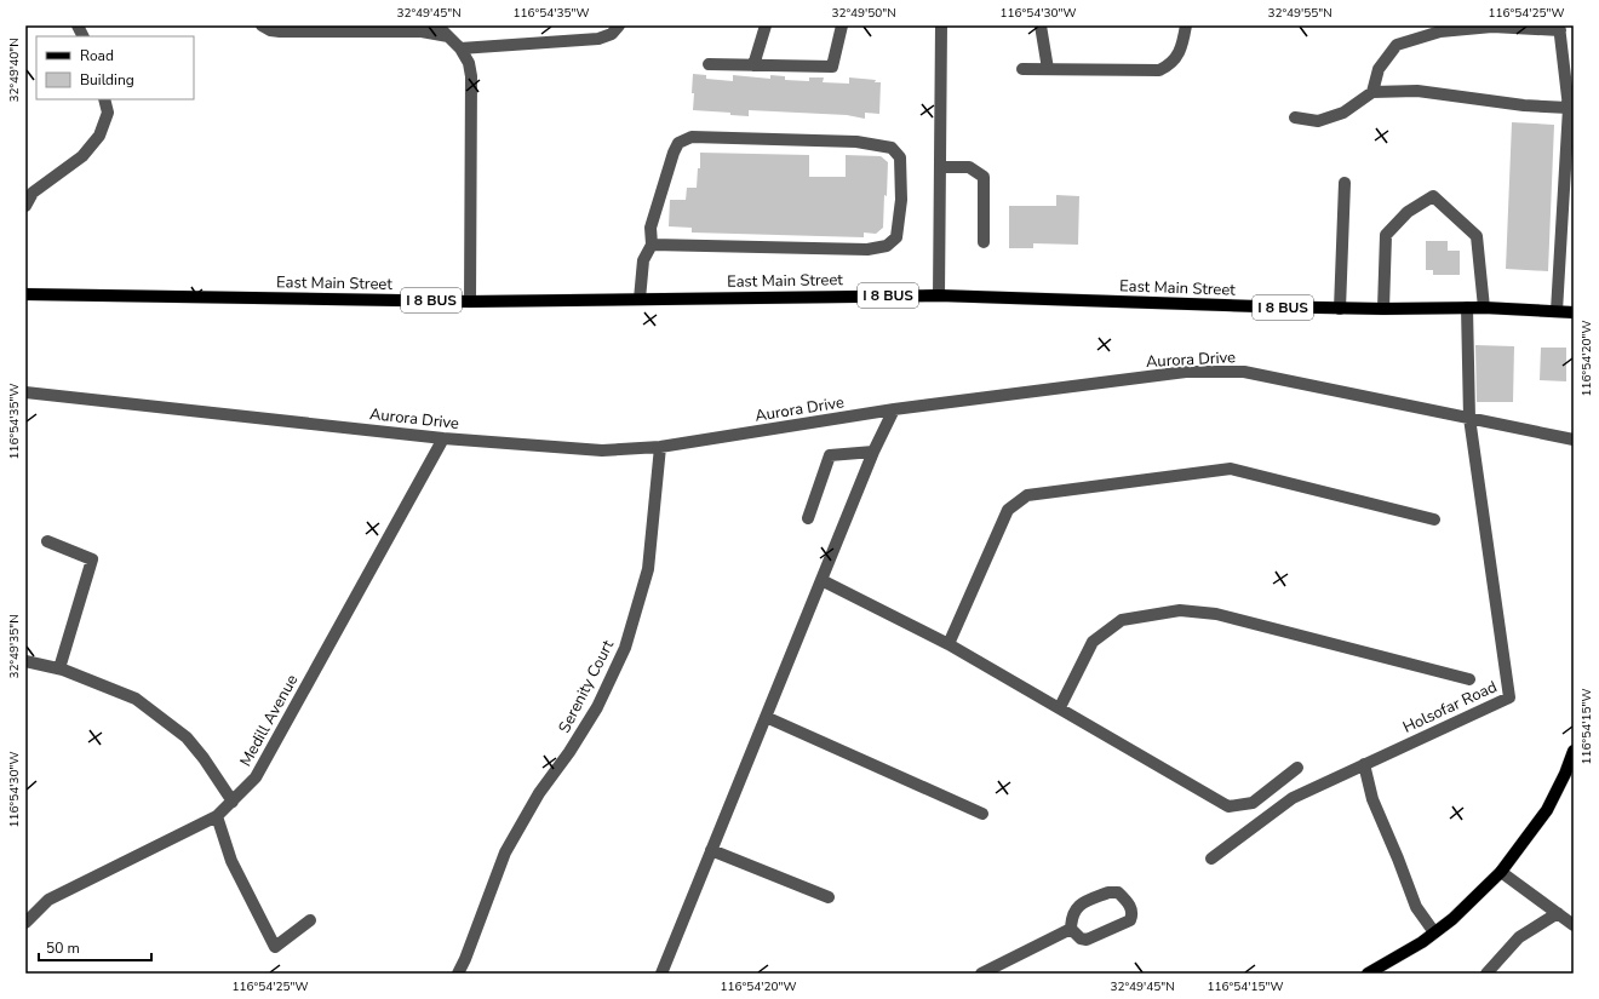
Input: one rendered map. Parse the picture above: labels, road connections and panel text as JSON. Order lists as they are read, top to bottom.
{
  "streets": {
    "main road": ["East Main Street", "I 8 BUS"],
    "street": [
      "Aurora Drive",
      "Serenity Court",
      "Holsofar Road",
      "Medill Avenue"
    ]
  },
  "crossings": [
    ["Aurora Drive", "Serenity Court"],
    ["Aurora Drive", "Holsofar Road"],
    ["Aurora Drive", "Medill Avenue"]
  ],
  "legend": ["Road", "Building"],
  "scale_bar": "50 m",
  "coordinates": [
    "32°49'45\"N",
    "116°54'35\"W",
    "32°49'50\"N",
    "116°54'30\"W",
    "32°49'55\"N",
    "116°54'25\"W",
    "32°49'40\"N",
    "116°54'20\"W",
    "32°49'35\"N",
    "116°54'15\"W"
  ]
}
